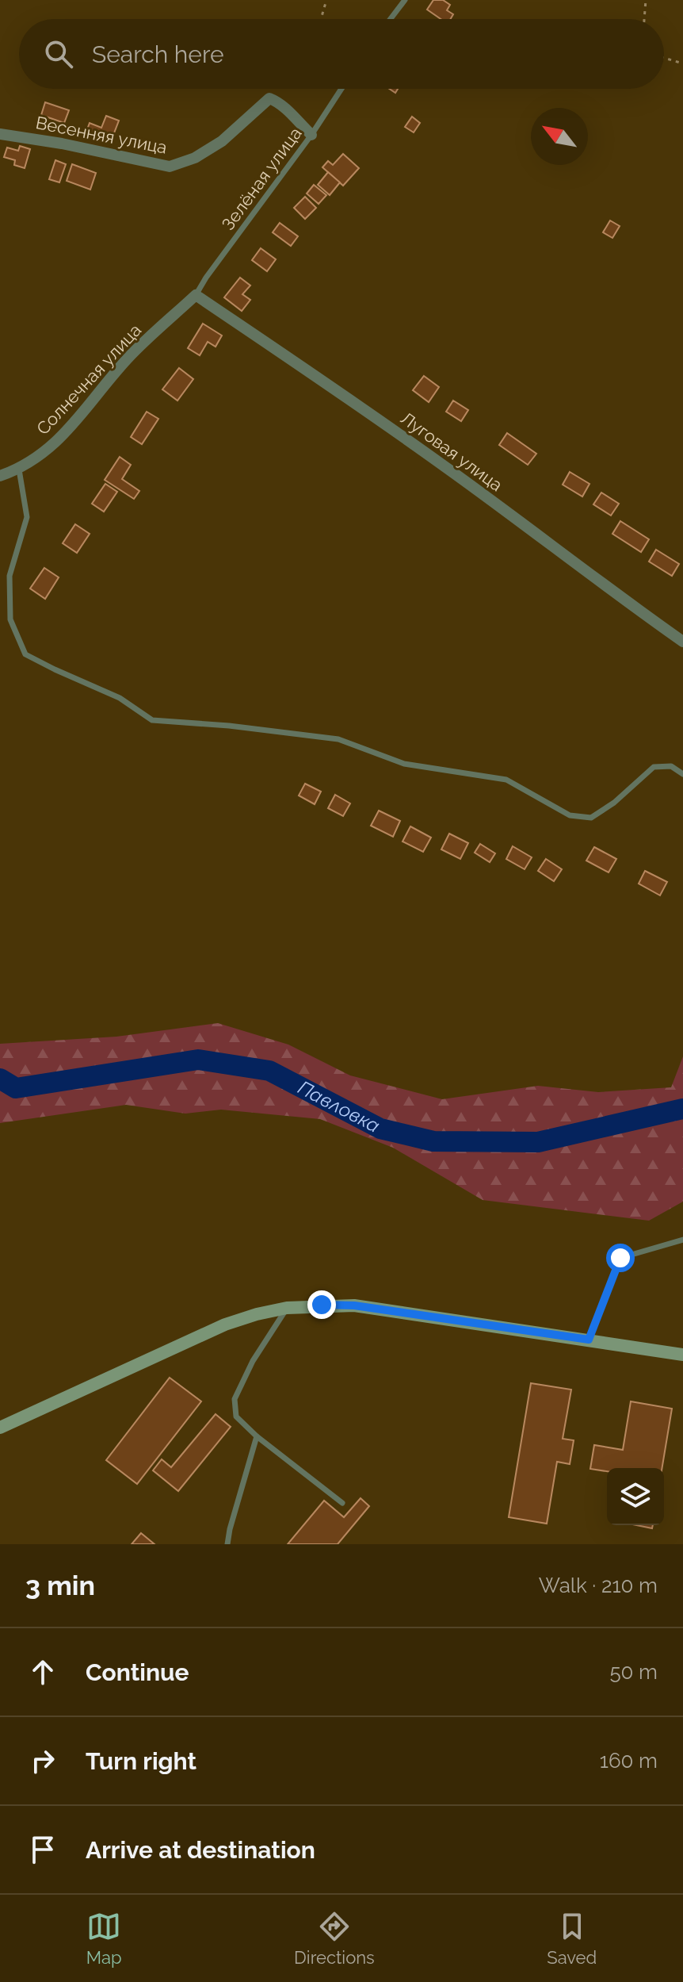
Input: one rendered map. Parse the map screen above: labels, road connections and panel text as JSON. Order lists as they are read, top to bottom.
{
  "streets": {
    "street": ["Весенняя улица", "Солнечная улица", "Луговая улица"],
    "lane": ["Зелёная улица"]
  },
  "crossings": [
    ["Зелёная улица", "Солнечная улица"],
    ["Зелёная улица", "Луговая улица"],
    ["Солнечная улица", "Луговая улица"]
  ],
  "water": ["Павловка"],
  "north": "top left",
  "page": {
    "search": "Search here",
    "heading": ["3 min", "Walk · 210 m"],
    "list": [
      ["Continue", "50 m"],
      ["Turn right", "160 m"],
      "Arrive at destination"
    ],
    "nav": ["Map", "Directions", "Saved"]
  }
}
